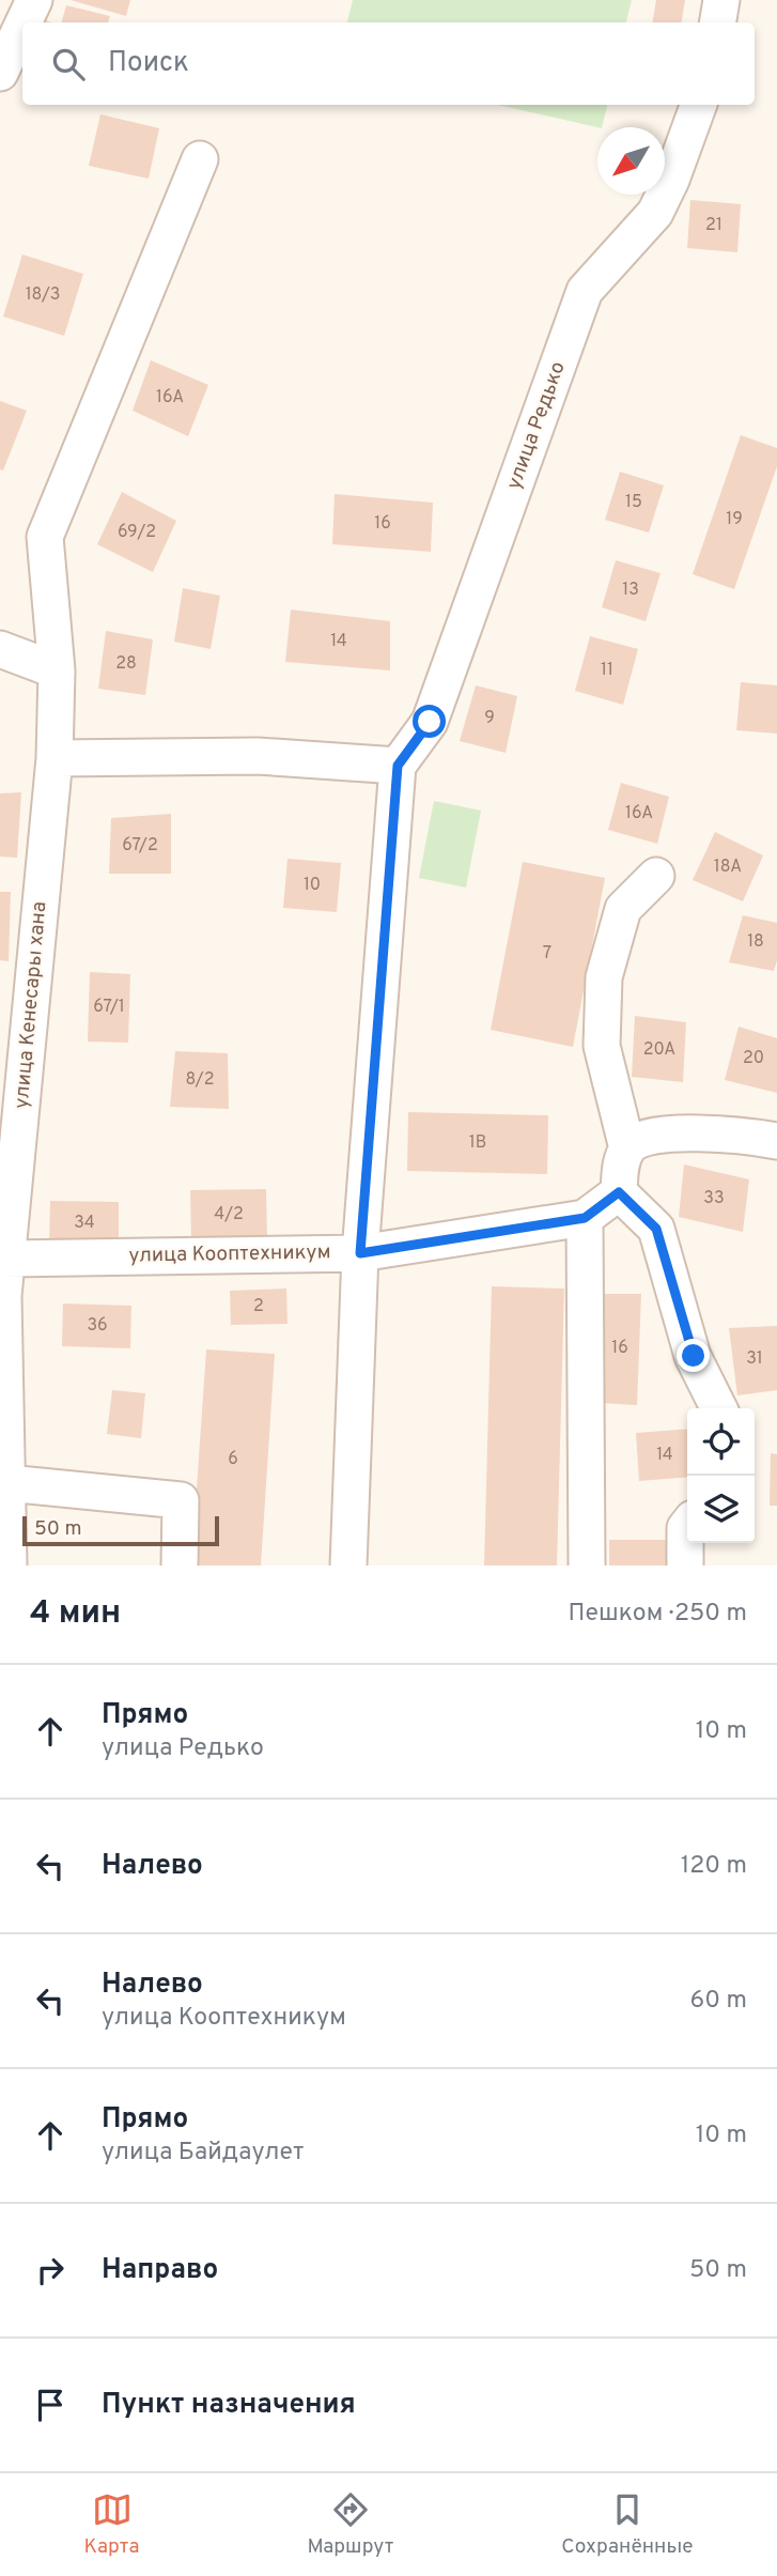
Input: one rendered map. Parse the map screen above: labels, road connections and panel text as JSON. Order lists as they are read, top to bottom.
{
  "streets": {
    "street": ["улица Редько", "улица Кенесары хана", "улица Кооптехникум"]
  },
  "crossings": [
    ["улица Кенесары хана", "улица Кооптехникум"]
  ],
  "house_numbers": [
    "21",
    "18/3",
    "16А",
    "15",
    "19",
    "16",
    "69/2",
    "13",
    "14",
    "28",
    "11",
    "9",
    "16А",
    "67/2",
    "18А",
    "10",
    "18",
    "7",
    "67/1",
    "20А",
    "20",
    "8/2",
    "1В",
    "33",
    "4/2",
    "34",
    "2",
    "36",
    "16",
    "31",
    "14",
    "6"
  ],
  "scale_bar": "50 m",
  "north": "bottom left",
  "page": {
    "search": "Поиск",
    "scale": "50 m",
    "heading": ["4 мин", "Пешком · 250 m"],
    "list": [
      ["Прямо", "улица Редько", "10 m"],
      ["Налево", "120 m"],
      ["Налево", "улица Кооптехникум", "60 m"],
      ["Прямо", "улица Байдаулет", "10 m"],
      ["Направо", "50 m"],
      "Пункт назначения"
    ],
    "nav": ["Карта", "Маршрут", "Сохранённые"]
  }
}
